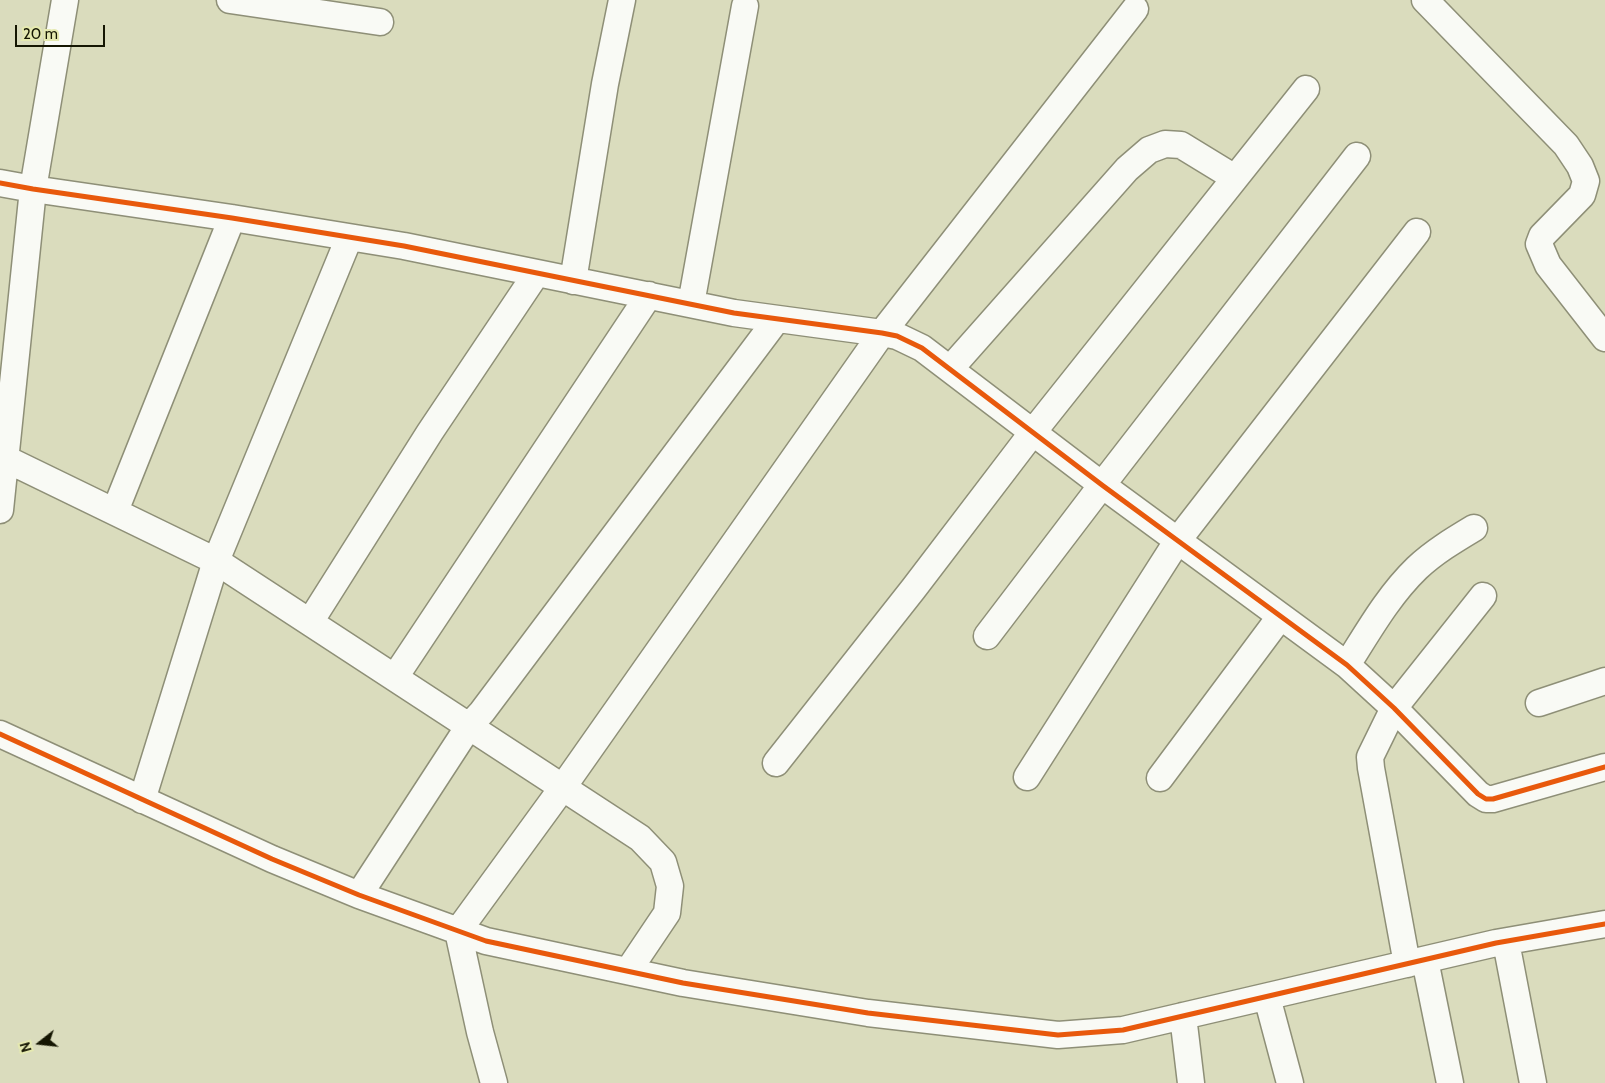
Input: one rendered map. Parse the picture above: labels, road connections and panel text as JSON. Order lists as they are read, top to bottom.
{
  "scale_bar": "20 m",
  "north": "left"
}
